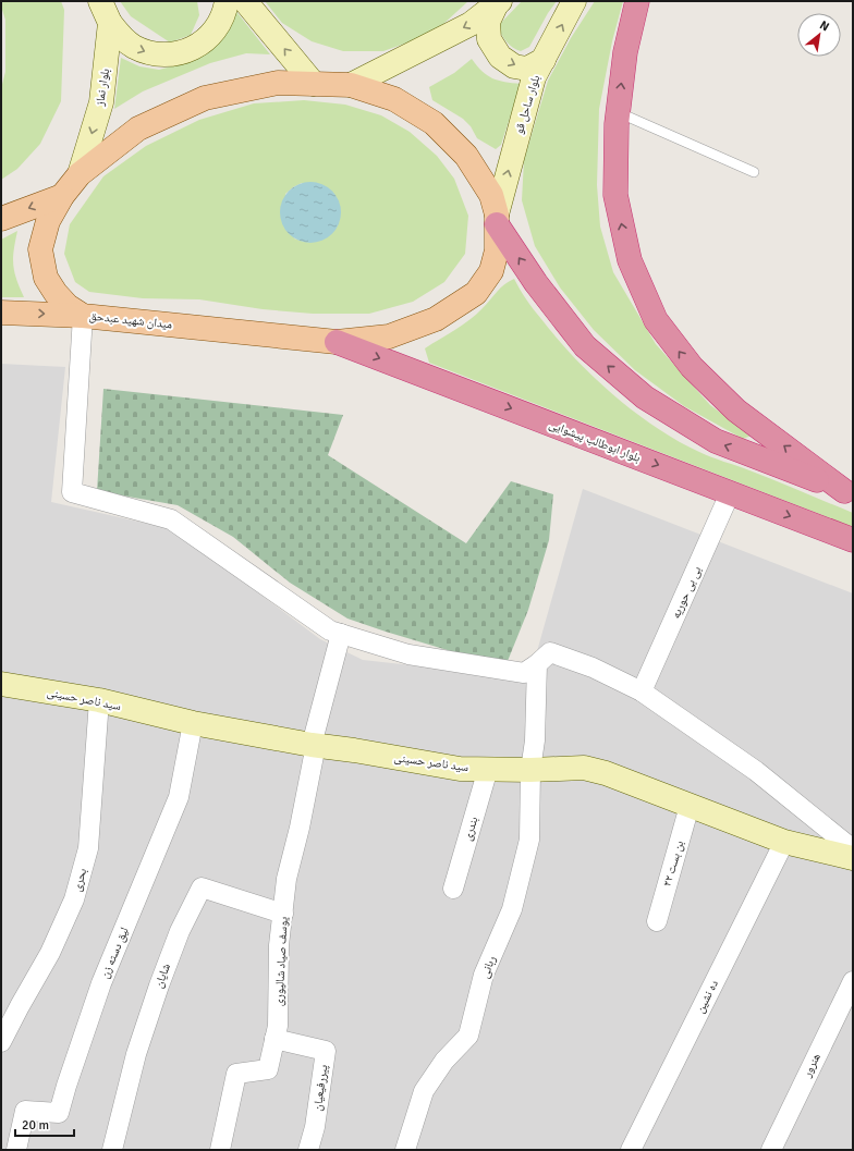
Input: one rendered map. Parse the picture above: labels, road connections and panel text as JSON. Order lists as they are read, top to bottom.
{
  "streets": {
    "highway": ["بلوار ابوطالب پیشوایی"],
    "main road": [
      "بلوار نماز",
      "بلوار ساحل قو",
      "میدان شهید عبدحق",
      "سید ناصر حسینی"
    ],
    "street": [
      "بی بی حوریه",
      "بندری",
      "بن بست ۲۲",
      "بحری",
      "لیق دسته زن",
      "یوسف صیاد شالیوری",
      "ربانی",
      "شایان",
      "ده نشین",
      "هنرور",
      "پیررفیعیان"
    ]
  },
  "crossings": [
    ["بلوار نماز", "میدان شهید عبدحق"],
    ["بلوار ساحل قو", "میدان شهید عبدحق"],
    ["میدان شهید عبدحق", "بلوار ابوطالب پیشوایی"],
    ["بلوار ابوطالب پیشوایی", "بی بی حوریه"],
    ["سید ناصر حسینی", "بندری"],
    ["سید ناصر حسینی", "بن بست ۲۲"],
    ["سید ناصر حسینی", "بحری"],
    ["سید ناصر حسینی", "لیق دسته زن"],
    ["سید ناصر حسینی", "یوسف صیاد شالیوری"],
    ["سید ناصر حسینی", "ربانی"],
    ["سید ناصر حسینی", "ده نشین"],
    ["یوسف صیاد شالیوری", "شایان"],
    ["یوسف صیاد شالیوری", "پیررفیعیان"]
  ],
  "one_way": ["بلوار نماز", "بلوار ساحل قو"],
  "scale_bar": "20 m",
  "north": "top right"
}
